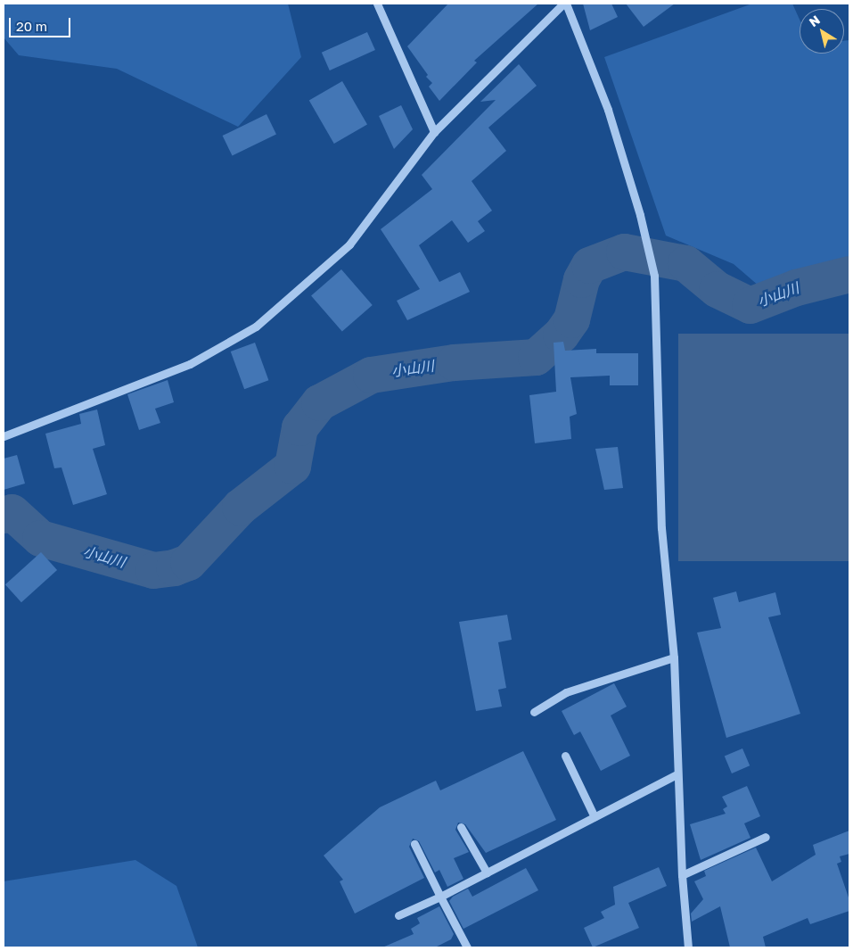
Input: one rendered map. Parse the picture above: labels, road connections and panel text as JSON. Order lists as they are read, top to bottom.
{
  "water": ["小山川"],
  "scale_bar": "20 m",
  "north": "top left"
}
